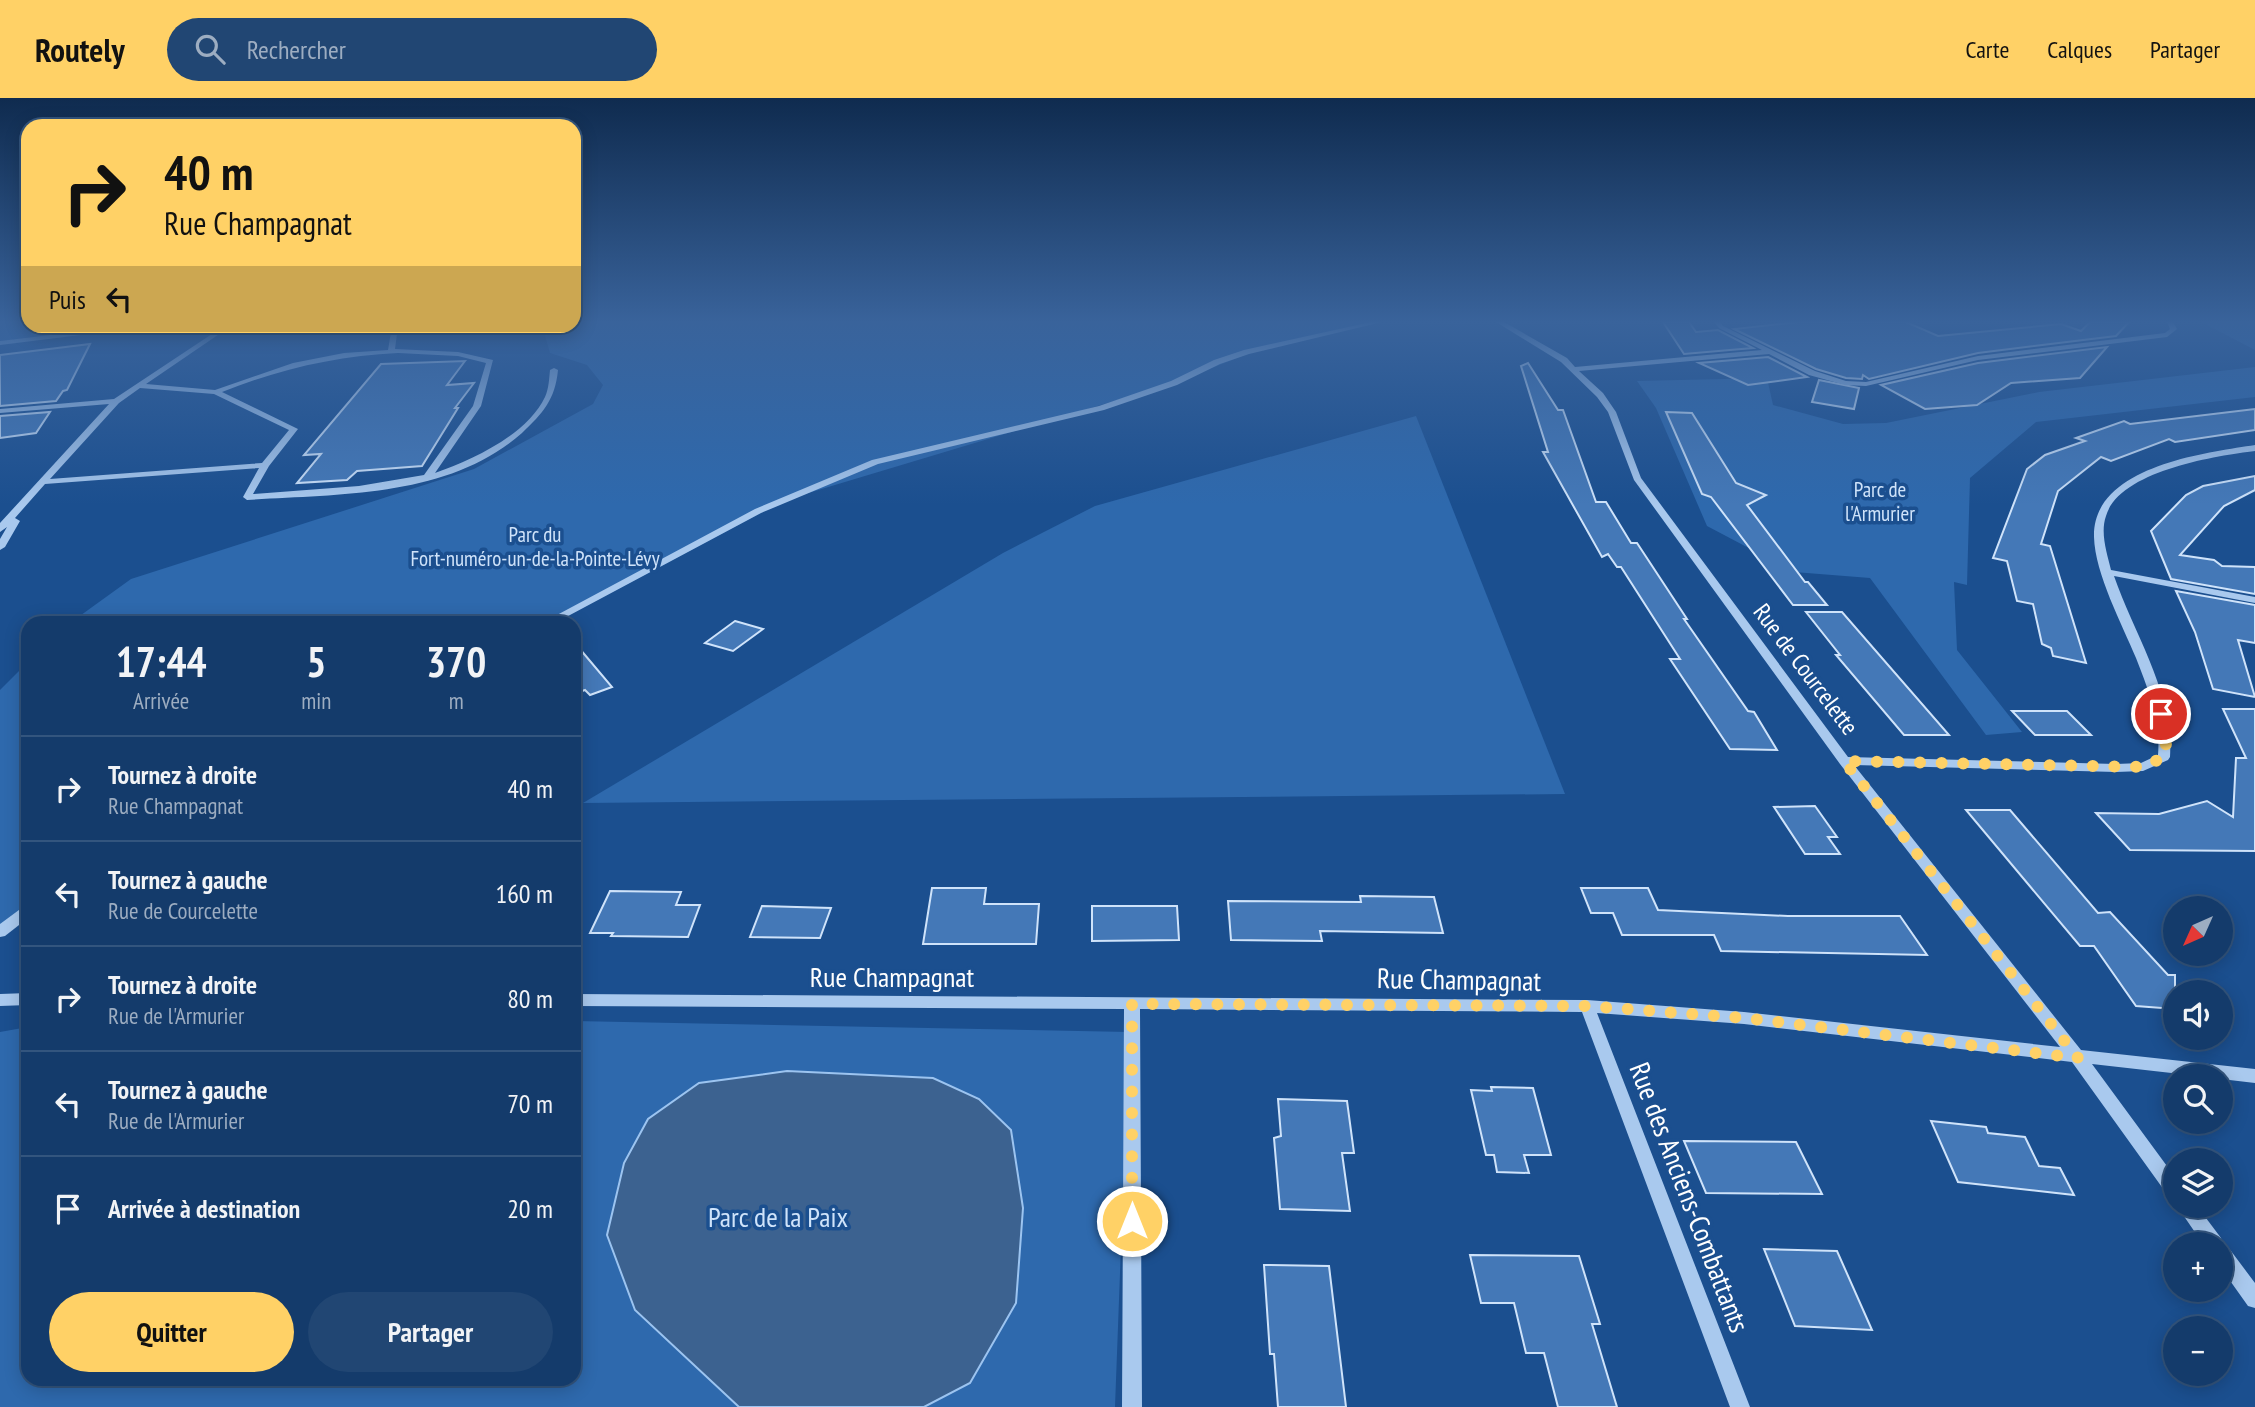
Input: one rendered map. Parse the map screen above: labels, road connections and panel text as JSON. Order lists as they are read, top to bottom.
{
  "streets": {
    "street": ["Rue de Courcelette", "Rue Champagnat", "Rue des Anciens-Combattants"]
  },
  "crossings": [
    ["Rue de Courcelette", "Rue Champagnat"],
    ["Rue Champagnat", "Rue des Anciens-Combattants"]
  ],
  "parks": ["Parc de l'Armurier", "Parc du Fort-numéro-un-de-la-Pointe-Lévy", "Parc de la Paix"],
  "north": "bottom left",
  "page": {
    "header": "Routely",
    "search": "Rechercher",
    "nav": ["Carte", "Calques", "Partager"],
    "turn": ["40 m", "Rue Champagnat"],
    "then": "Puis",
    "eta": [
      "17:44",
      "Arrivée",
      "5",
      "min",
      "370",
      "m"
    ],
    "list": [
      {
        "name": "Tournez à droite",
        "note": "Rue Champagnat",
        "value": "40 m"
      },
      {
        "name": "Tournez à gauche",
        "note": "Rue de Courcelette",
        "value": "160 m"
      },
      {
        "name": "Tournez à droite",
        "note": "Rue de l'Armurier",
        "value": "80 m"
      },
      {
        "name": "Tournez à gauche",
        "note": "Rue de l'Armurier",
        "value": "70 m"
      },
      {
        "name": "Arrivée à destination",
        "value": "20 m"
      }
    ],
    "map_buttons": ["+", "−"],
    "buttons": ["Quitter", "Partager"]
  }
}
